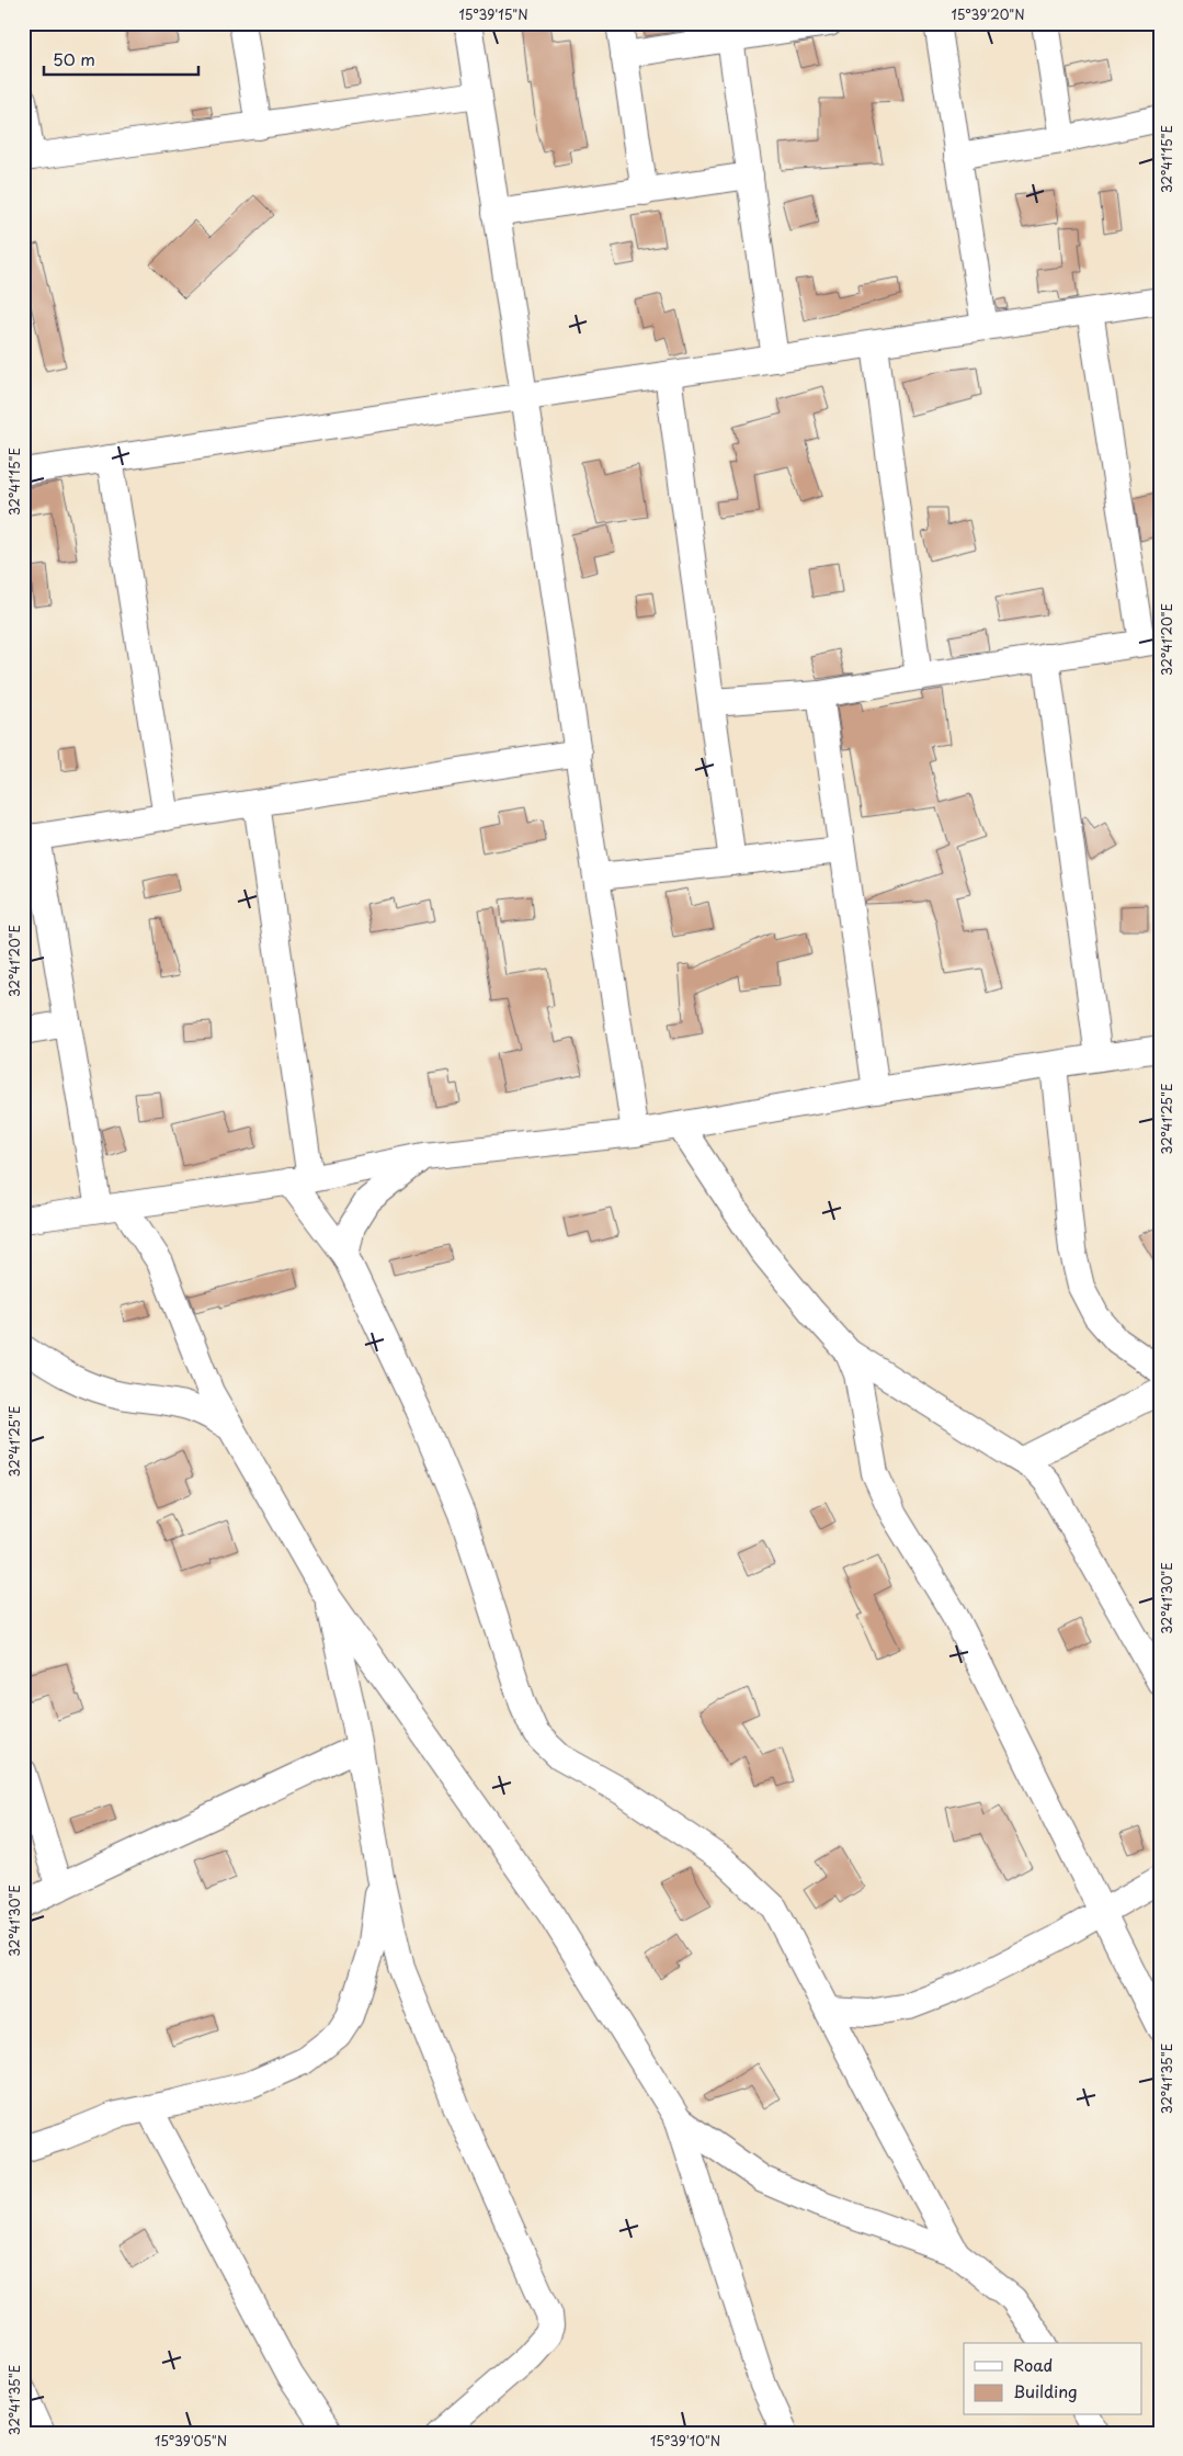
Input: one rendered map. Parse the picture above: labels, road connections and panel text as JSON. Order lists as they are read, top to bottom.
{
  "legend": ["Road", "Building"],
  "scale_bar": "50 m",
  "coordinates": [
    "15°39'15\"N",
    "15°39'20\"N",
    "32°41'15\"E",
    "32°41'20\"E",
    "32°41'25\"E",
    "32°41'30\"E",
    "32°41'35\"E",
    "15°39'05\"N",
    "15°39'10\"N"
  ]
}
